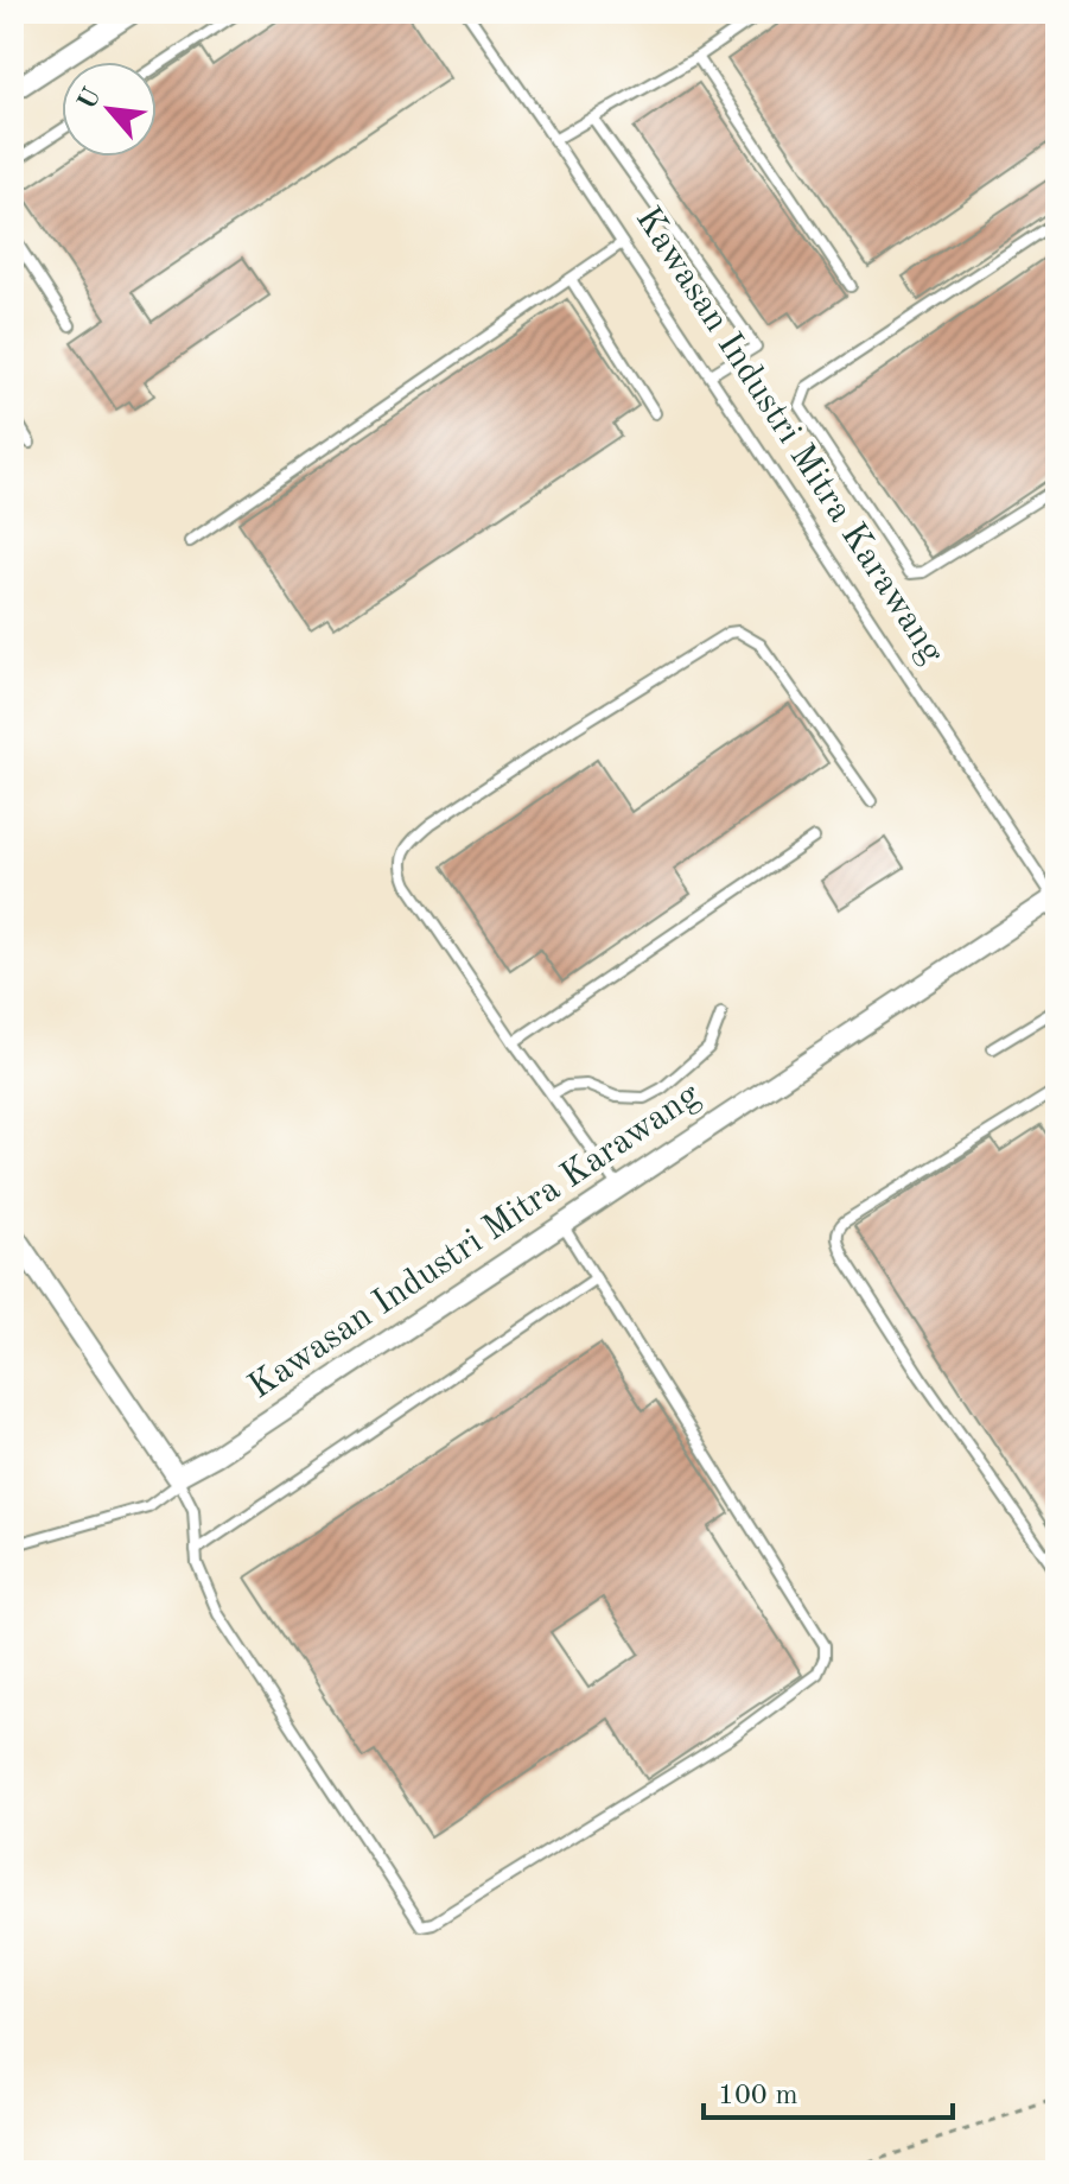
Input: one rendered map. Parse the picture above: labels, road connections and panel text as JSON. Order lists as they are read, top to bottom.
{
  "streets": {
    "street": ["Kawasan Industri Mitra Karawang"]
  },
  "scale_bar": "100 m",
  "north": "top left"
}
